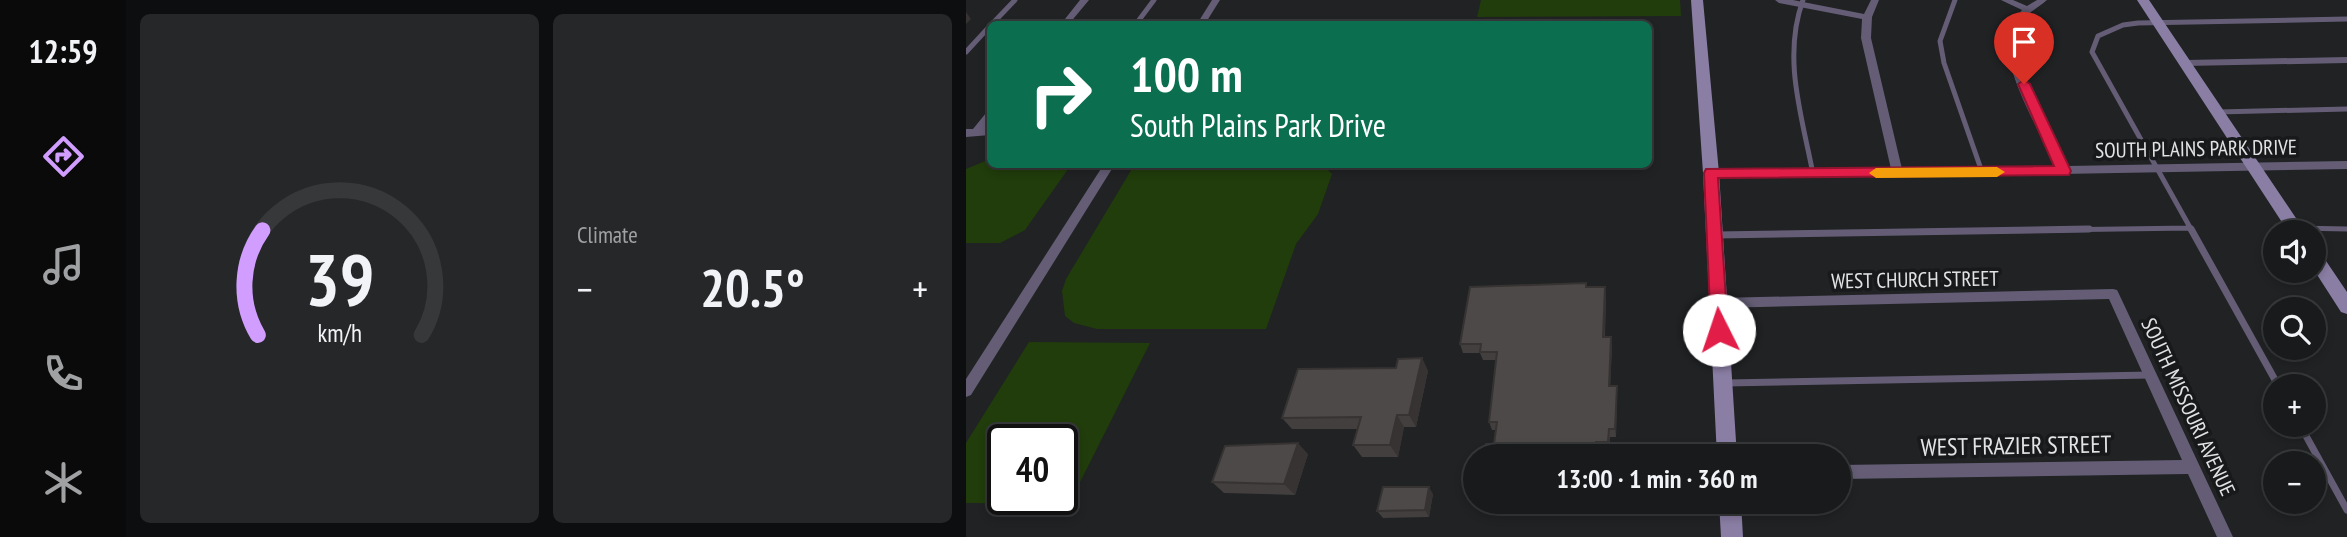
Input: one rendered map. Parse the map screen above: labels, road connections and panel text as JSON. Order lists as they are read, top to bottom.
{
  "streets": {
    "street": [
      "SOUTH PLAINS PARK DRIVE",
      "WEST CHURCH STREET",
      "SOUTH MISSOURI AVENUE",
      "WEST FRAZIER STREET"
    ]
  },
  "crossings": [
    ["WEST CHURCH STREET", "SOUTH MISSOURI AVENUE"],
    ["SOUTH MISSOURI AVENUE", "WEST FRAZIER STREET"]
  ],
  "page": {
    "tabs": "12:59",
    "tile": "Climate",
    "turn": ["100 m", "South Plains Park Drive"],
    "map_buttons": ["+", "−"],
    "heat": ["−", "20.5°", "+"],
    "limit": "40",
    "trip": "13:00 · 1 min · 360 m",
    "gauge": ["39", "km/h"]
  }
}
